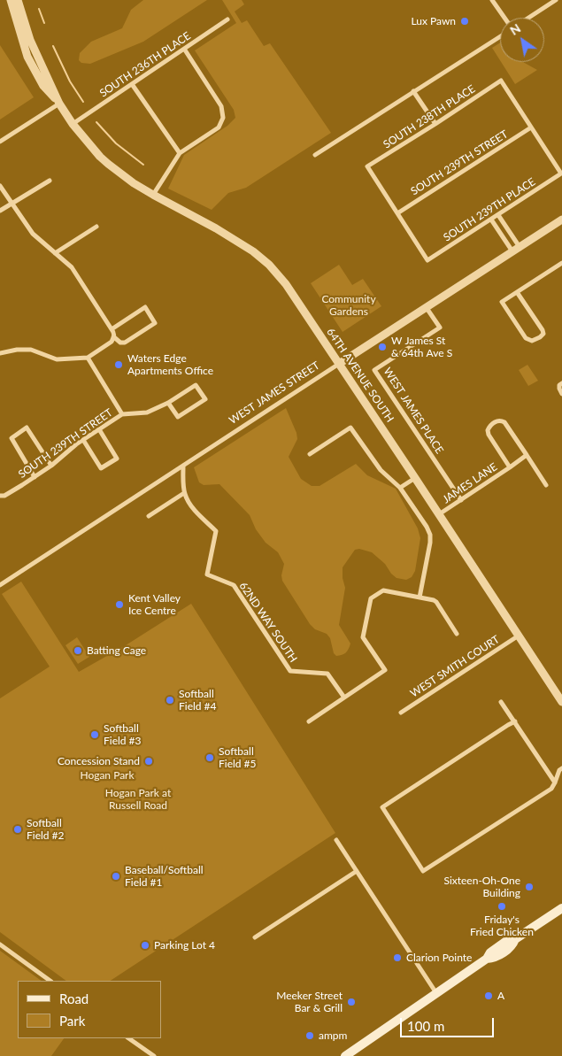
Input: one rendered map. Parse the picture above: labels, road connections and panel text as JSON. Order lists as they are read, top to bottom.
{
  "streets": {
    "street": [
      "SOUTH 236TH PLACE",
      "SOUTH 238TH PLACE",
      "SOUTH 239TH STREET",
      "SOUTH 239TH PLACE",
      "64TH AVENUE SOUTH",
      "WEST JAMES STREET",
      "WEST JAMES PLACE",
      "JAMES LANE",
      "62ND WAY SOUTH",
      "WEST SMITH COURT"
    ]
  },
  "crossings": [
    ["SOUTH 236TH PLACE", "64TH AVENUE SOUTH"],
    ["SOUTH 238TH PLACE", "SOUTH 239TH STREET"],
    ["SOUTH 238TH PLACE", "SOUTH 239TH PLACE"],
    ["SOUTH 239TH STREET", "SOUTH 239TH PLACE"],
    ["64TH AVENUE SOUTH", "WEST JAMES STREET"],
    ["64TH AVENUE SOUTH", "JAMES LANE"],
    ["64TH AVENUE SOUTH", "WEST SMITH COURT"],
    ["WEST JAMES STREET", "WEST JAMES PLACE"],
    ["WEST JAMES PLACE", "JAMES LANE"]
  ],
  "parks": ["Community Gardens", "Hogan Park", "Hogan Park at Russell Road"],
  "places": [
    "Lux Pawn",
    "W James St & 64th Ave S",
    "Waters Edge Apartments Office",
    "Kent Valley Ice Centre",
    "Batting Cage",
    "Softball Field #4",
    "Softball Field #3",
    "Softball Field #5",
    "Concession Stand",
    "Softball Field #2",
    "Baseball/Softball Field #1",
    "Sixteen-Oh-One Building",
    "Friday's Fried Chicken",
    "Parking Lot 4",
    "Clarion Pointe",
    "A",
    "Meeker Street Bar & Grill",
    "ampm"
  ],
  "legend": ["Road", "Park"],
  "scale_bar": "100 m",
  "north": "top left"
}
